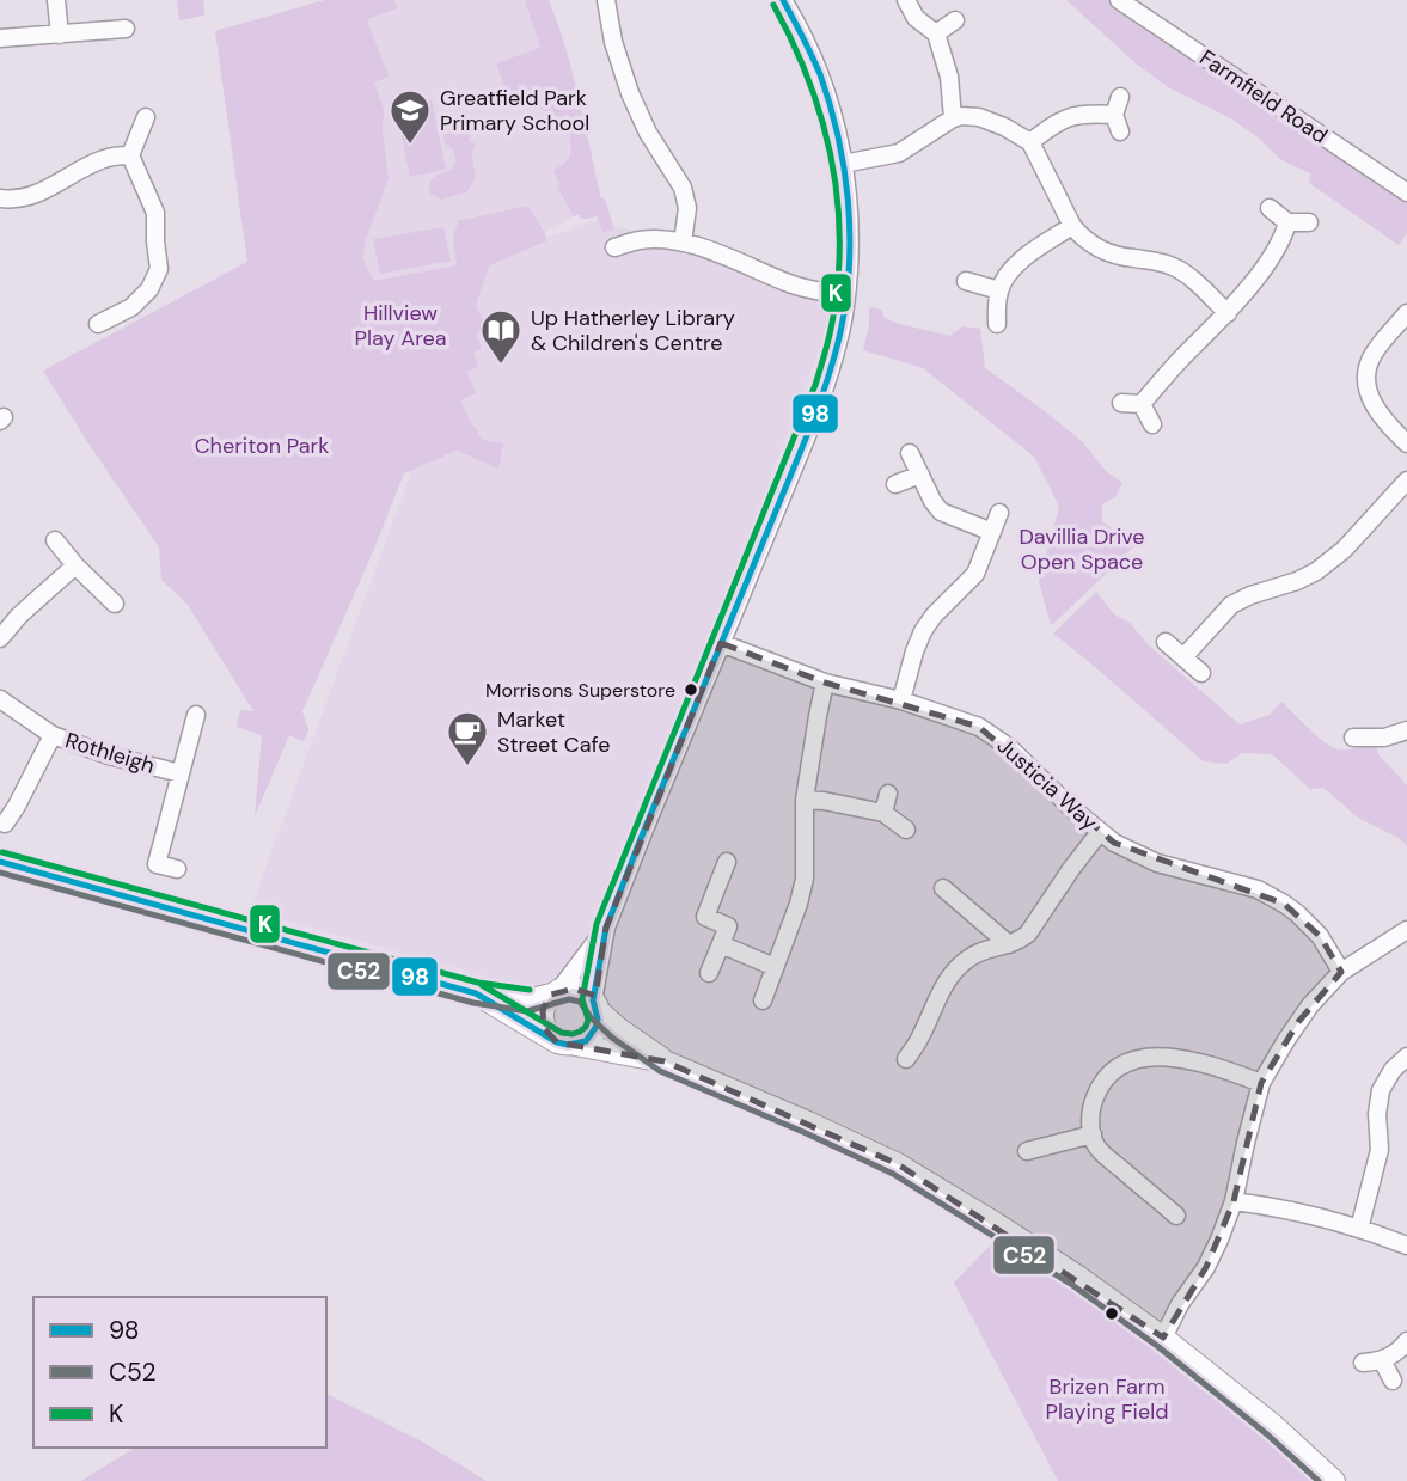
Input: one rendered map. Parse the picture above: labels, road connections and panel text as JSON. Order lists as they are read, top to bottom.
{
  "streets": {
    "street": ["Farmfield Road", "Rothleigh", "Justicia Way"]
  },
  "parks": [
    "Hillview Play Area",
    "Cheriton Park",
    "Davillia Drive Open Space",
    "Brizen Farm Playing Field"
  ],
  "places": {
    "school or university": ["Greatfield Park Primary School"],
    "library": ["Up Hatherley Library & Children's Centre"],
    "other": ["Morrisons Superstore"],
    "cafe": ["Market Street Cafe"]
  },
  "lines": ["transit line 98", "transit line K", "transit line C52"],
  "legend": ["98", "C52", "K"]
}
